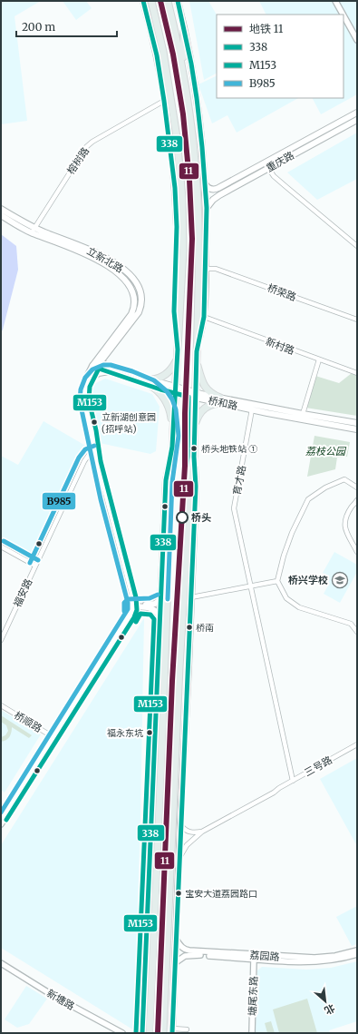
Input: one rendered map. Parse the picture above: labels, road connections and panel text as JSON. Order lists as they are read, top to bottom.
{
  "streets": {
    "main road": ["重庆路", "立新北路", "桥和路"],
    "street": [
      "榕树路",
      "桥荣路",
      "新村路",
      "育才路",
      "福安路",
      "桥顺路",
      "三号路",
      "荔园路",
      "塘尾东路",
      "新塘路"
    ]
  },
  "crossings": [
    ["榕树路", "立新北路"],
    ["立新北路", "桥和路"],
    ["桥和路", "育才路"],
    ["荔园路", "塘尾东路"]
  ],
  "parks": ["荔枝公园"],
  "places": {
    "other": [
      "立新湖创意园 (招呼站)",
      "桥头地铁站 ①",
      "桥头",
      "桥南",
      "福永东坑",
      "宝安大道荔园路口"
    ],
    "school or university": ["桥兴学校"]
  },
  "lines": [
    "metro line 11",
    "transit line 338",
    "transit line B985",
    "transit line M153"
  ],
  "legend": [
    "地铁 11",
    "338",
    "M153",
    "B985"
  ],
  "scale_bar": "200 m",
  "north": "bottom right"
}
